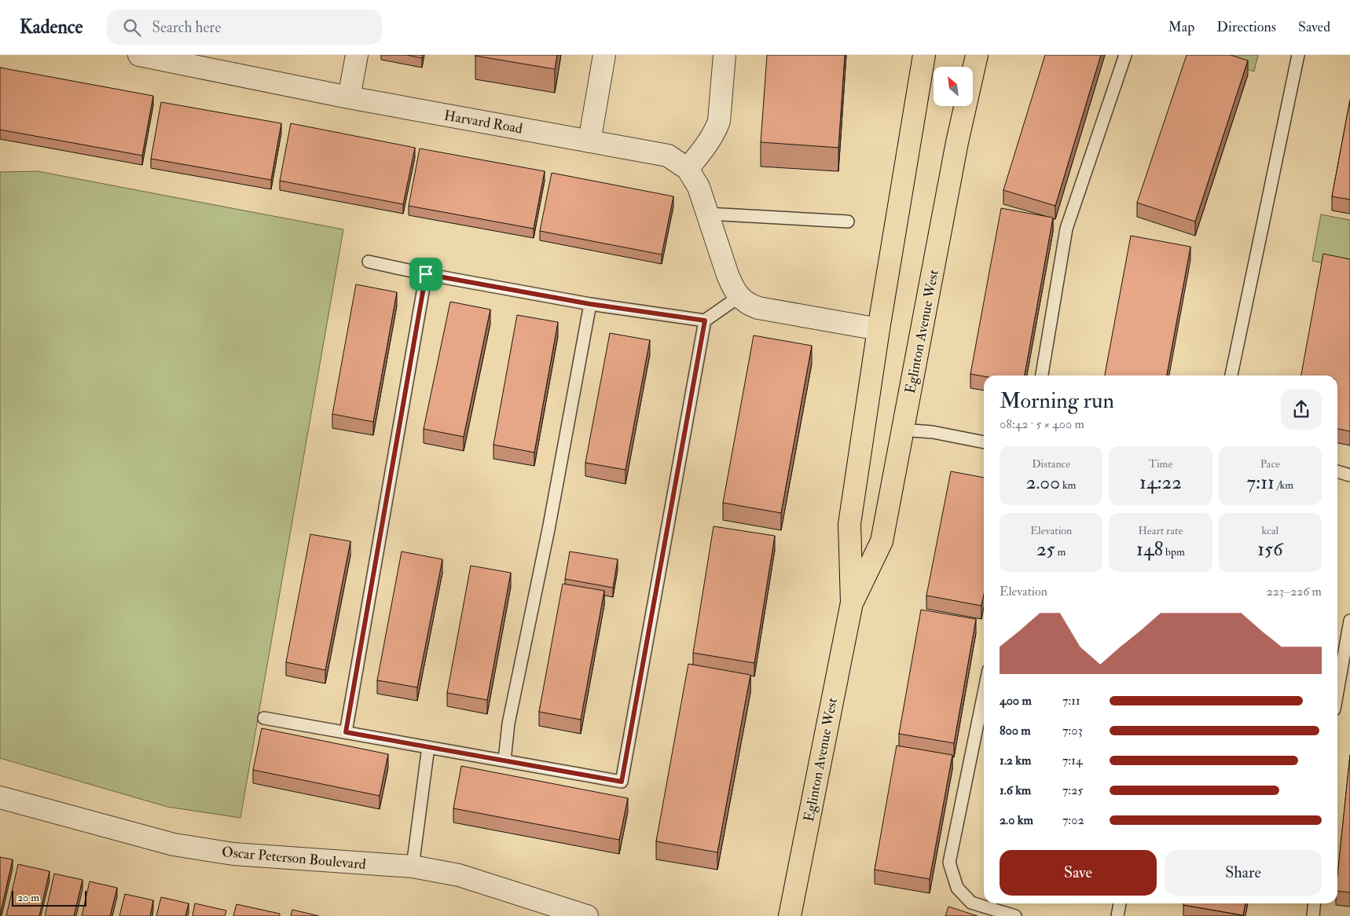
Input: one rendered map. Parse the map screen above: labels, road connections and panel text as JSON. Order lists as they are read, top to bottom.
{
  "streets": {
    "main road": ["Eglinton Avenue West"],
    "street": ["Harvard Road", "Oscar Peterson Boulevard"]
  },
  "scale_bar": "20 m",
  "north": "top left",
  "page": {
    "header": "Kadence",
    "search": "Search here",
    "nav": ["Map", "Directions", "Saved"],
    "heading": ["Morning run", "08:42 · 5 × 400 m"],
    "stats": [
      ["Distance", "2.00 km"],
      ["Time", "14:22"],
      ["Pace", "7:11 /km"],
      ["Elevation", "25 m"],
      ["Heart rate", "148 bpm"],
      ["kcal", "156"]
    ],
    "chart": ["Elevation", "223–226 m"],
    "list": [
      {
        "name": "400 m",
        "note": "7:11"
      },
      {
        "name": "800 m",
        "note": "7:03"
      },
      {
        "name": "1.2 km",
        "note": "7:14"
      },
      {
        "name": "1.6 km",
        "note": "7:25"
      },
      {
        "name": "2.0 km",
        "note": "7:02"
      }
    ],
    "buttons": ["Save", "Share"],
    "scale": "20 m"
  }
}
